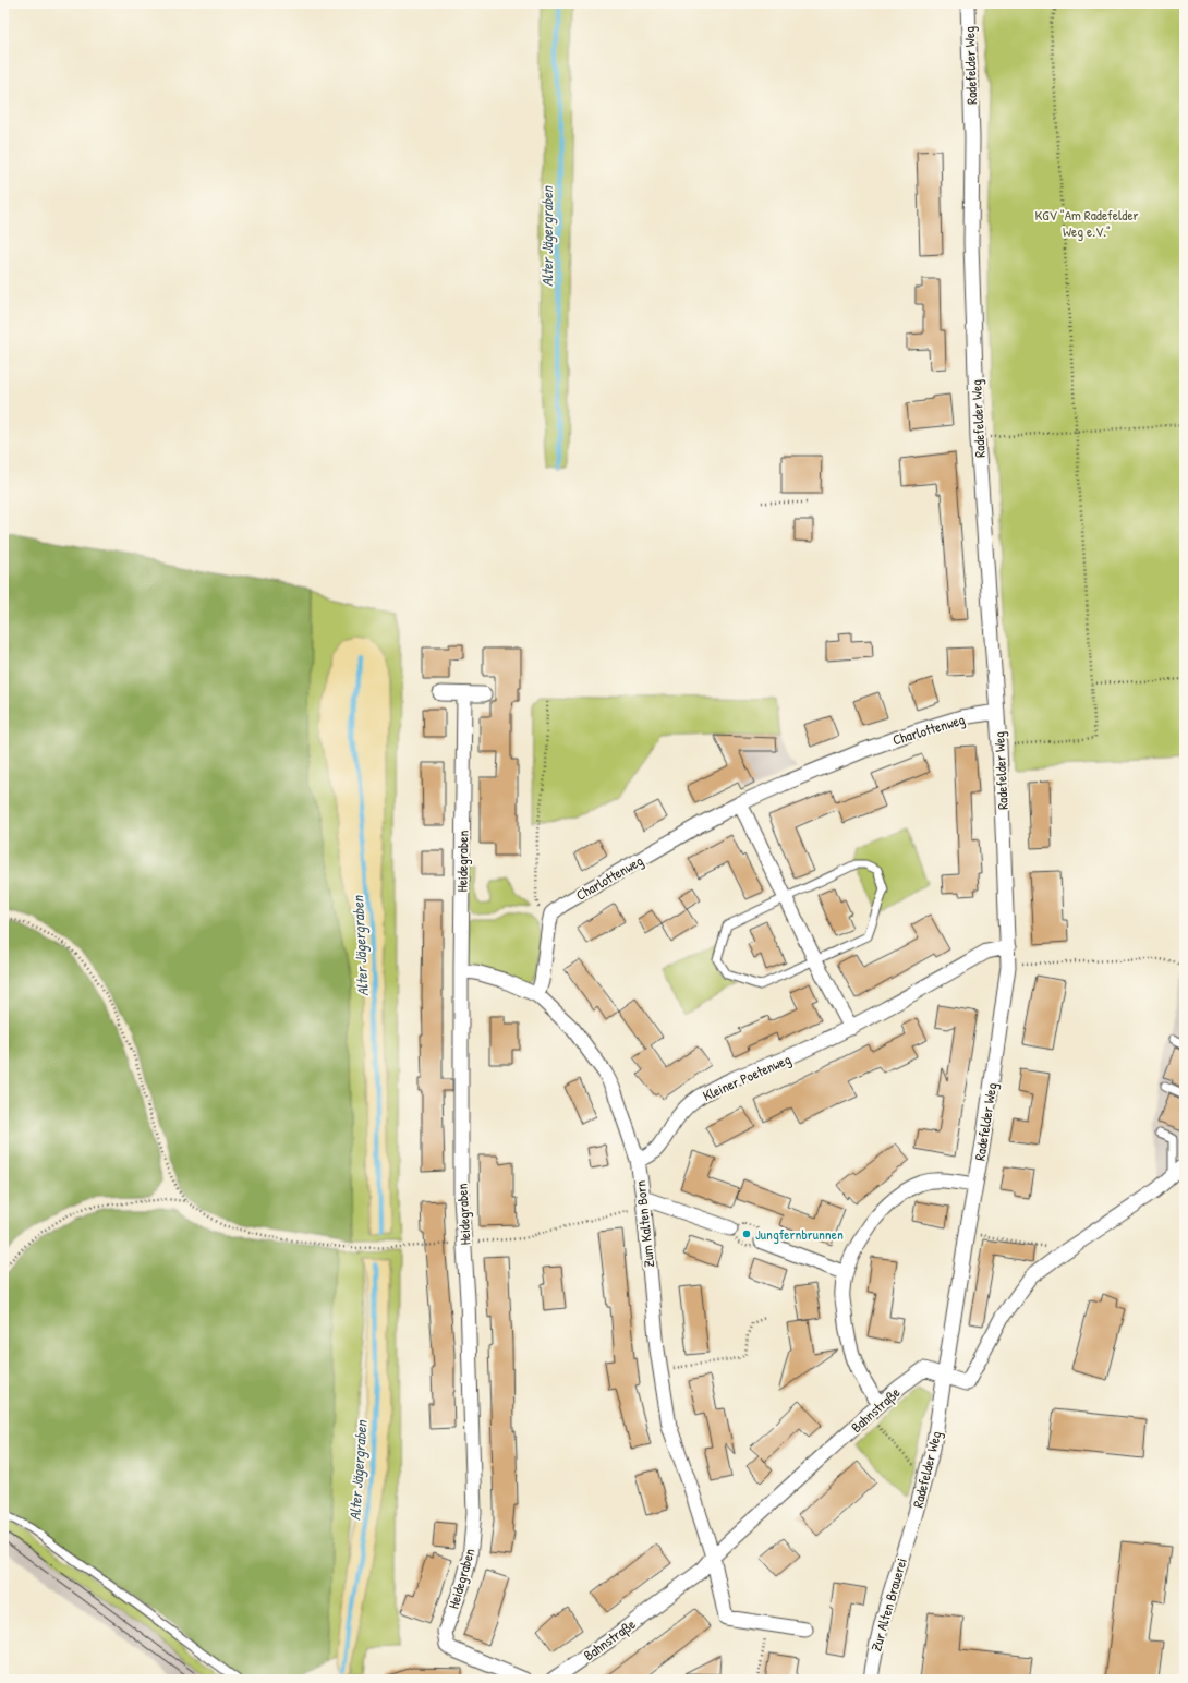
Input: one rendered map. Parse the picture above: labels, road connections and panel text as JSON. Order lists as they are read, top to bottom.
{
  "streets": {
    "street": [
      "Radefelder Weg",
      "Charlottenweg",
      "Heidegraben",
      "Kleiner Poetenweg",
      "Zum Kalten Born",
      "Bahnstraße",
      "Zur Alten Brauerei"
    ]
  },
  "crossings": [
    ["Radefelder Weg", "Charlottenweg"],
    ["Radefelder Weg", "Kleiner Poetenweg"],
    ["Radefelder Weg", "Bahnstraße"],
    ["Radefelder Weg", "Zur Alten Brauerei"],
    ["Charlottenweg", "Zum Kalten Born"],
    ["Heidegraben", "Zum Kalten Born"],
    ["Kleiner Poetenweg", "Zum Kalten Born"],
    ["Zum Kalten Born", "Bahnstraße"]
  ],
  "water": ["Alter Jägergraben"],
  "parks": ["KGV \"Am Radefelder Weg e.V.\""],
  "places": ["Jungfernbrunnen"]
}
